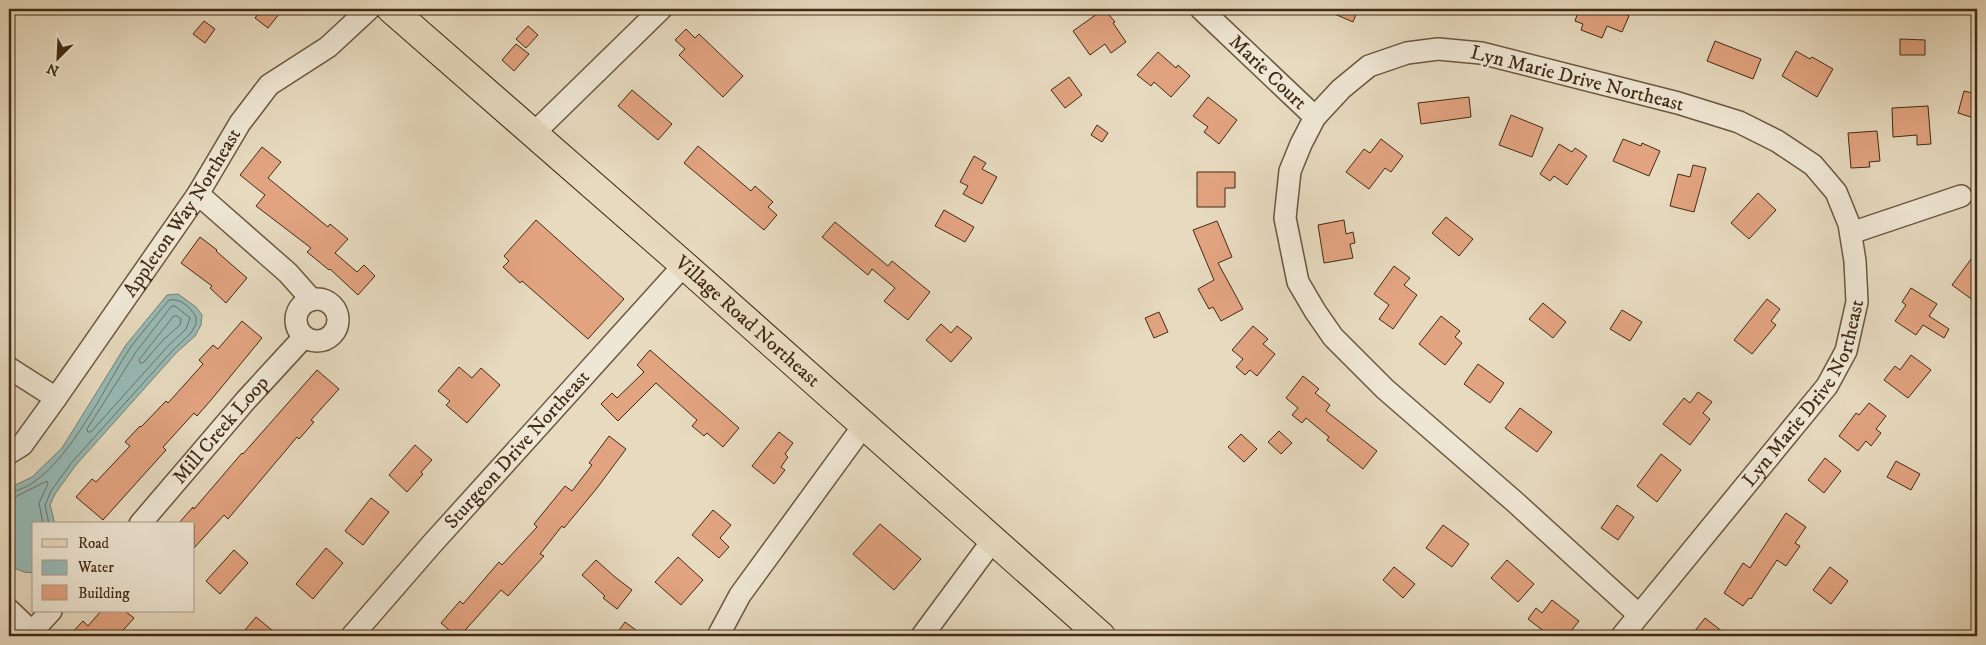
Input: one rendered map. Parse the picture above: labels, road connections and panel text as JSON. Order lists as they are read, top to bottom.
{
  "streets": {
    "main road": ["Village Road Northeast"],
    "street": [
      "Marie Court",
      "Lyn Marie Drive Northeast",
      "Appleton Way Northeast",
      "Mill Creek Loop",
      "Sturgeon Drive Northeast"
    ]
  },
  "crossings": [
    ["Marie Court", "Lyn Marie Drive Northeast"],
    ["Village Road Northeast", "Sturgeon Drive Northeast"]
  ],
  "legend": ["Road", "Water", "Building"],
  "north": "bottom left"
}
